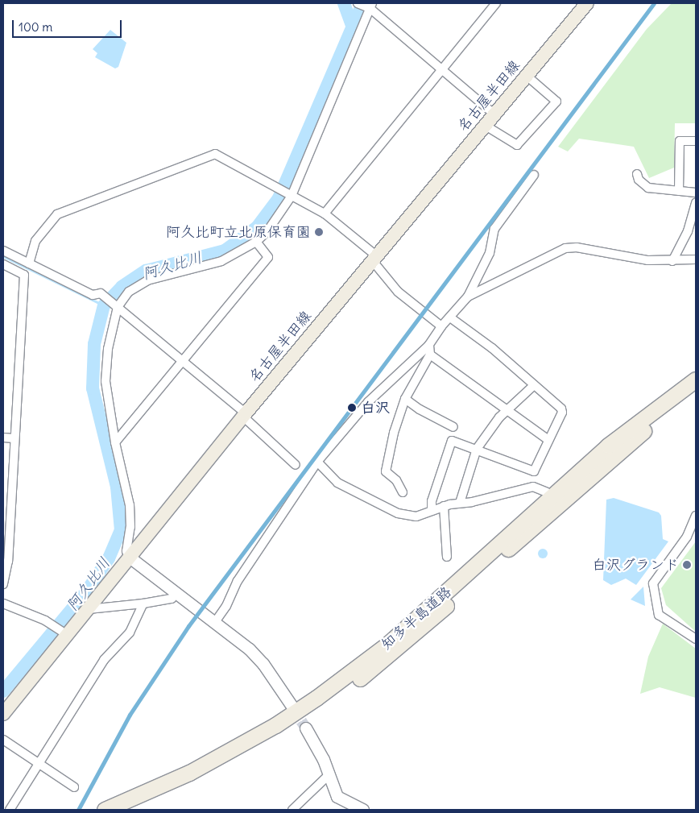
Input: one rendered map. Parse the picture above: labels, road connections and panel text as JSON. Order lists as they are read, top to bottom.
{
  "streets": {
    "highway": ["知多半島道路"],
    "main road": ["名古屋半田線"]
  },
  "water": ["阿久比川"],
  "places": ["阿久比町立北原保育園", "白沢", "白沢グランド"],
  "scale_bar": "100 m"
}
